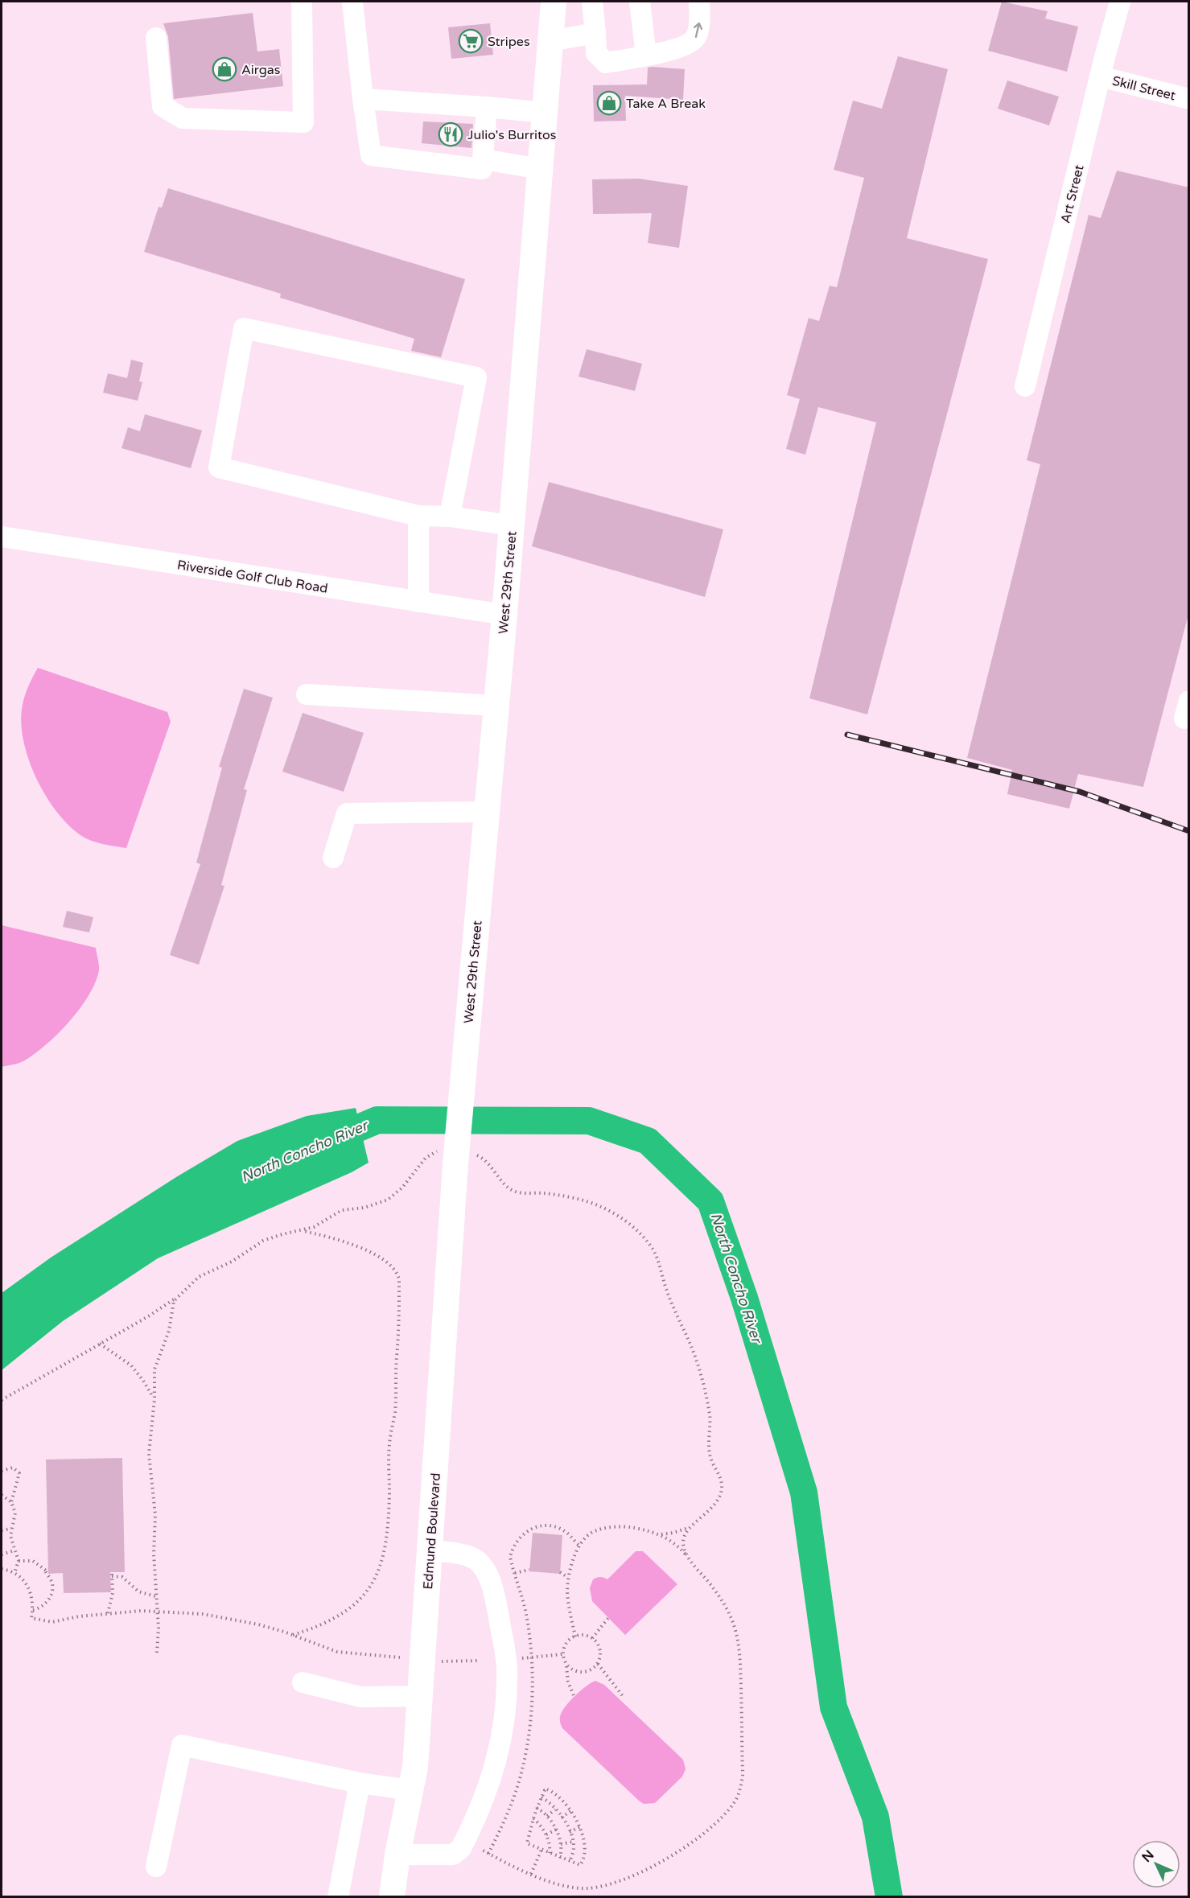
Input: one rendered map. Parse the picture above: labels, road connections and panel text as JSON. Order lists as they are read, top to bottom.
{
  "streets": {
    "main road": ["West 29th Street", "Edmund Boulevard"],
    "street": ["Skill Street", "Art Street", "Riverside Golf Club Road"]
  },
  "crossings": [
    ["Skill Street", "Art Street"],
    ["Riverside Golf Club Road", "West 29th Street"],
    ["West 29th Street", "Edmund Boulevard"]
  ],
  "water": ["North Concho River"],
  "places": {
    "supermarket": ["Stripes"],
    "shop": ["Airgas", "Take A Break"],
    "restaurant": ["Julio's Burritos"]
  },
  "north": "top left"
}
